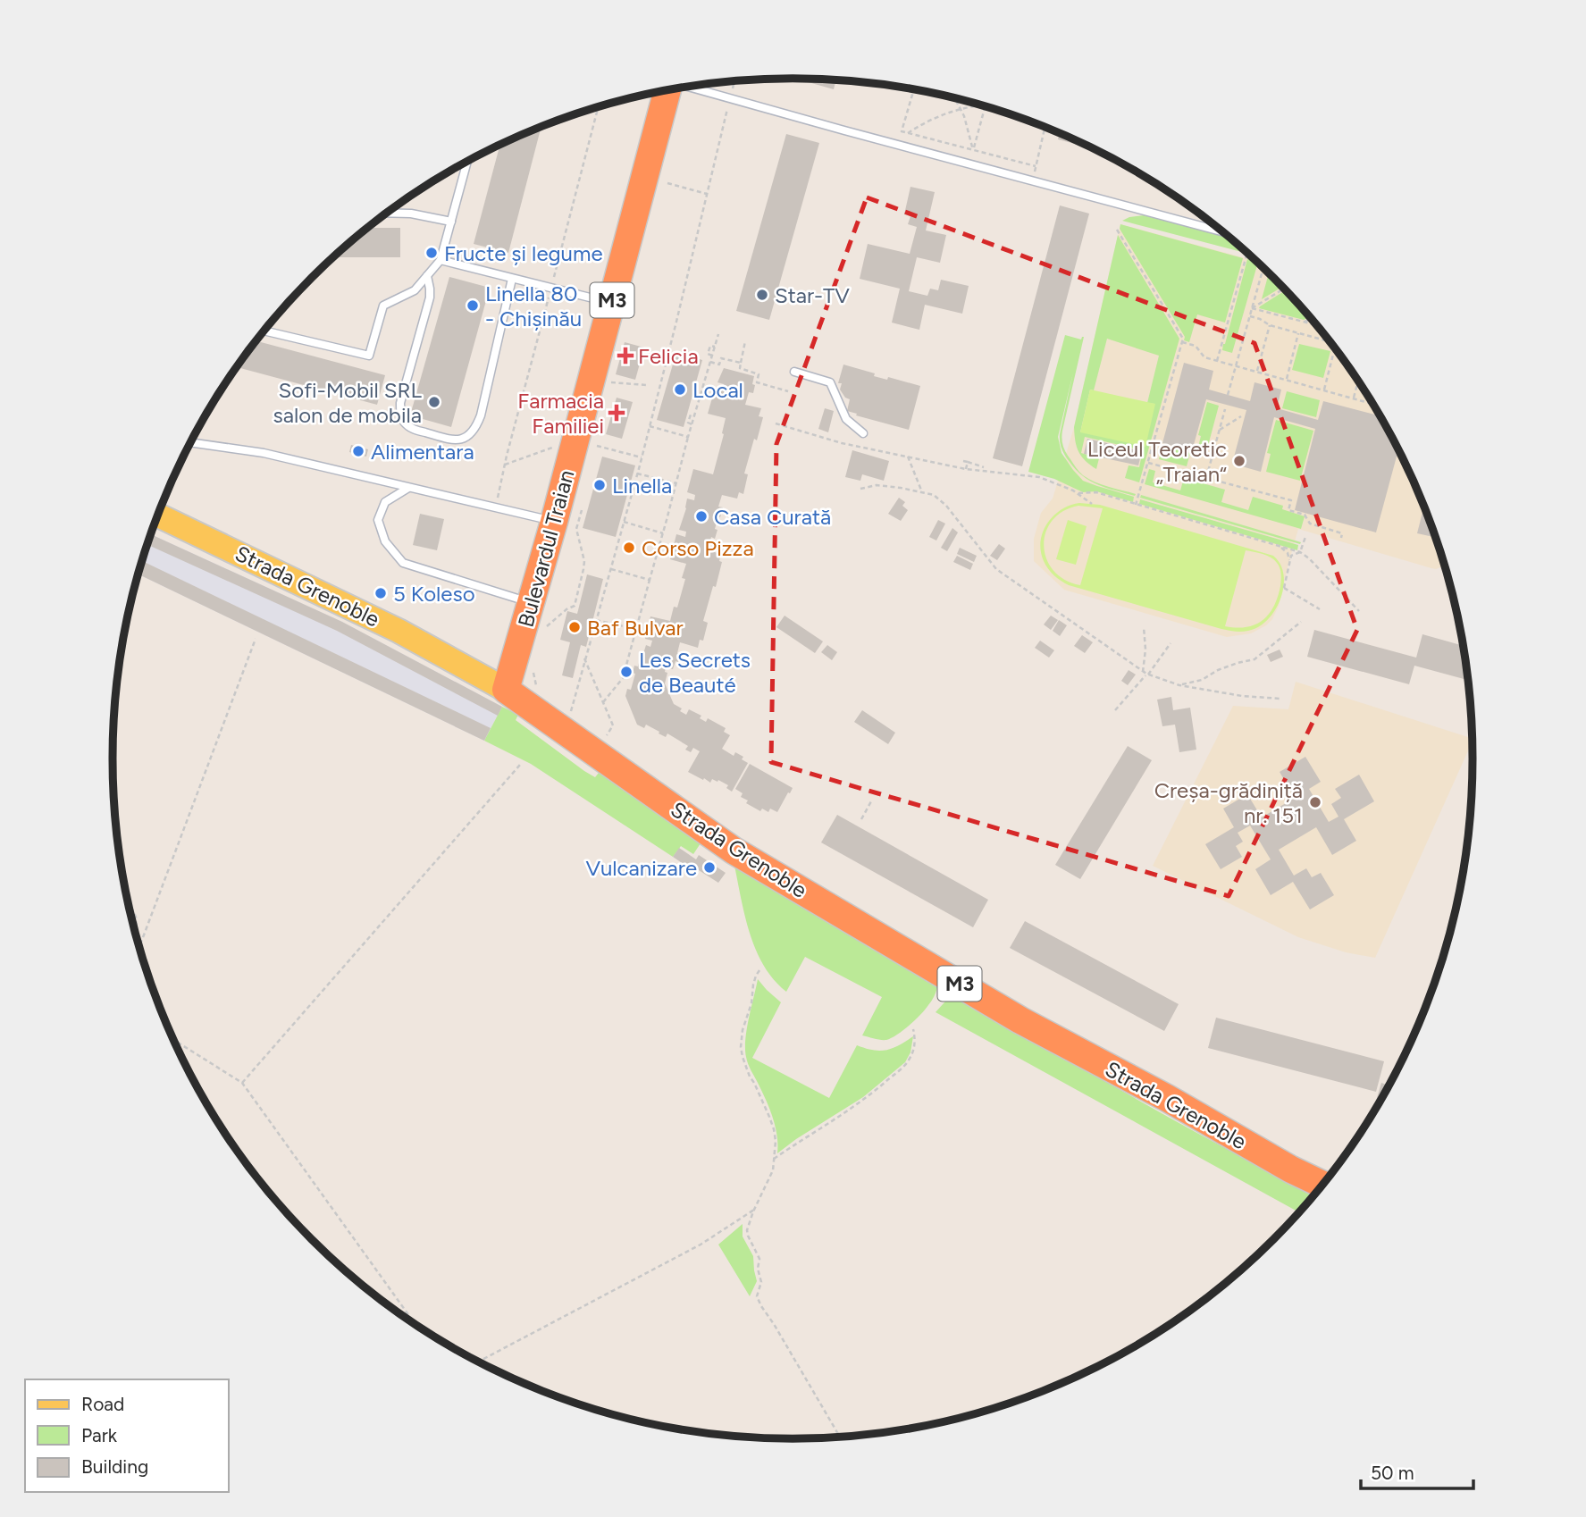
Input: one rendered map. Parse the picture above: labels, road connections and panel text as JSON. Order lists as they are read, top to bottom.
{
  "streets": {
    "highway": ["M3", "Bulevardul Traian", "Strada Grenoble"]
  },
  "crossings": [
    ["Bulevardul Traian", "Strada Grenoble"]
  ],
  "places": {
    "other": [
      "Fructe și legume",
      "Star-TV",
      "Linella 80 - Chișinău",
      "Local",
      "Sofi-Mobil SRL salon de mobila",
      "Alimentara",
      "Liceul Teoretic „Traian“",
      "Linella",
      "Casa Curată",
      "Corso Pizza",
      "5 Koleso",
      "Baf Bulvar",
      "Les Secrets de Beauté",
      "Creșa-grădiniță nr. 151",
      "Vulcanizare"
    ],
    "health": ["Felicia", "Farmacia Familiei"]
  },
  "legend": ["Road", "Park", "Building"],
  "scale_bar": "50 m"
}
